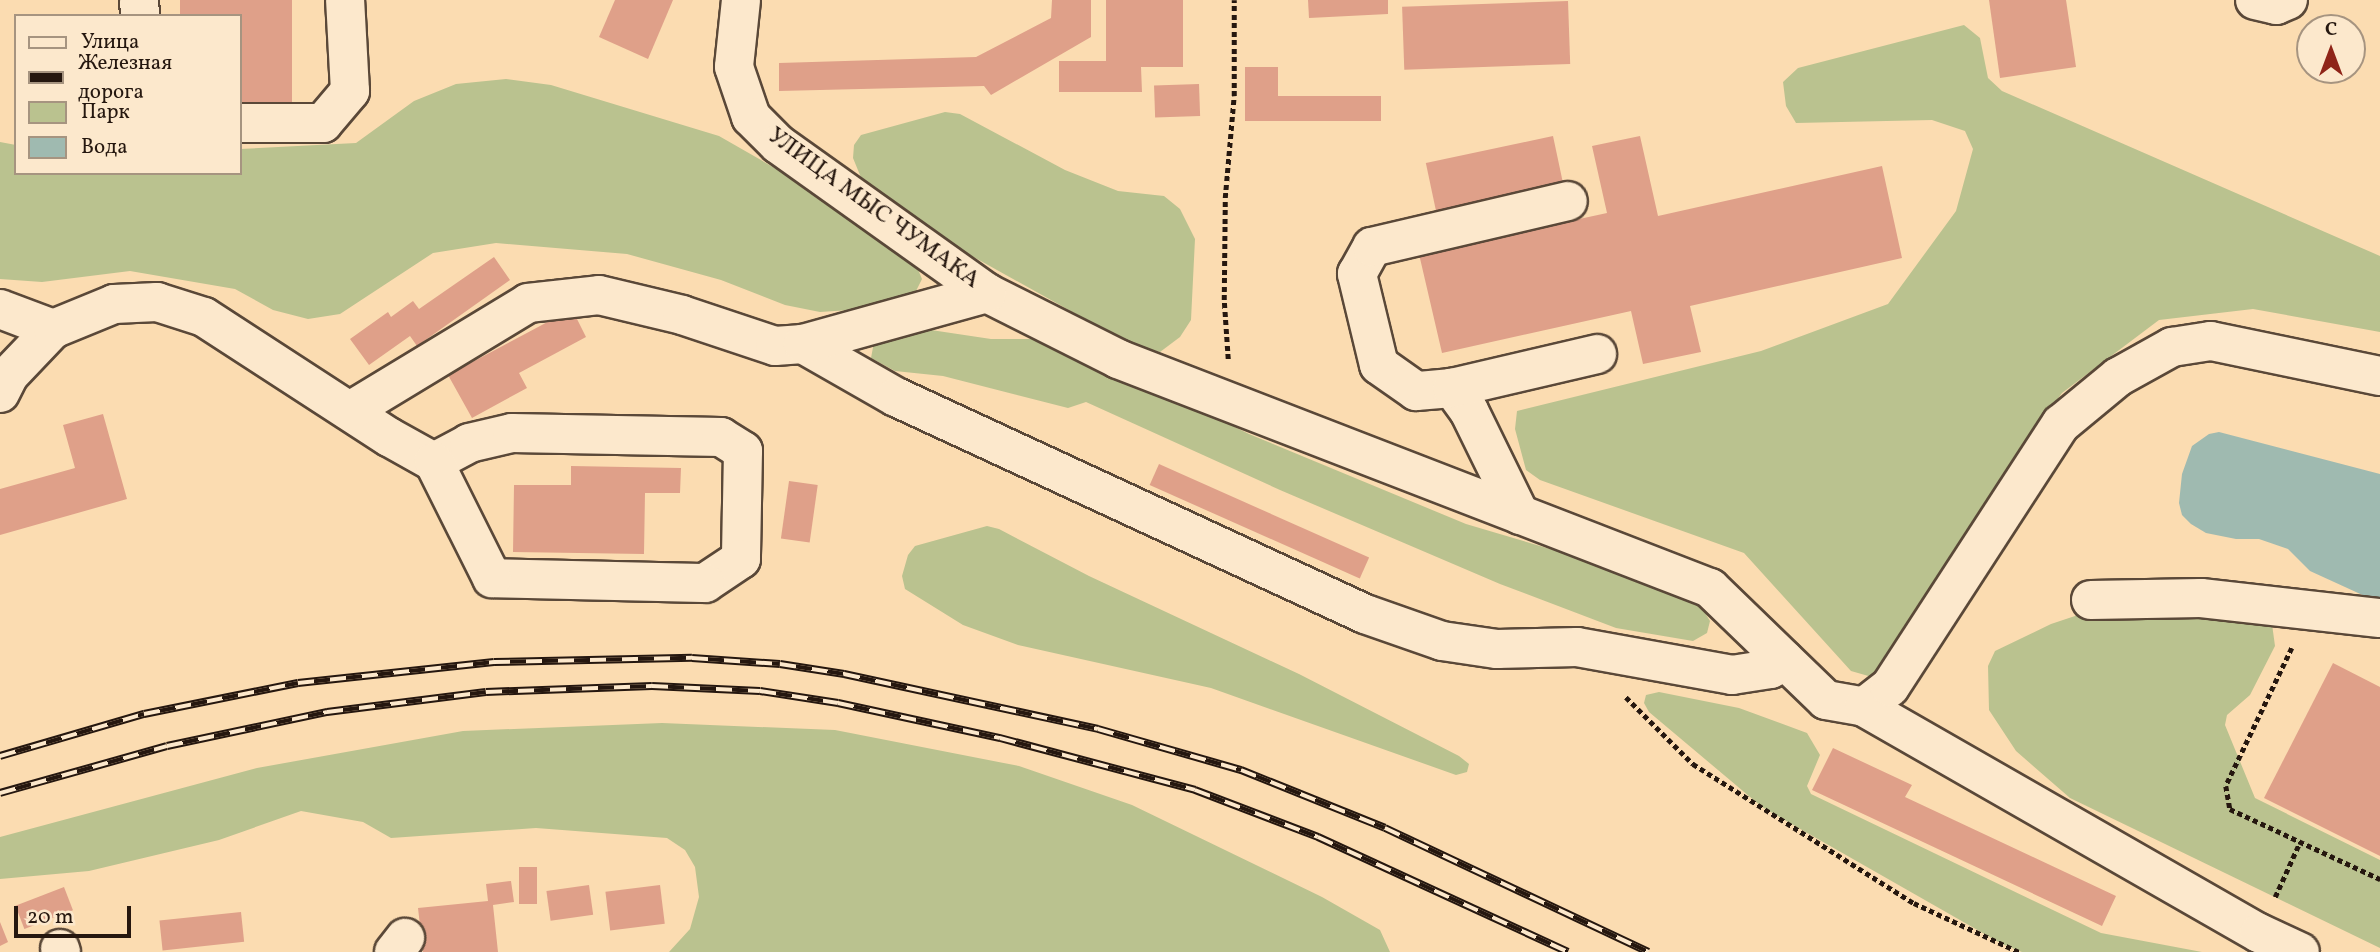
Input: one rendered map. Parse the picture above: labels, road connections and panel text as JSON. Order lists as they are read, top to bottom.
{
  "streets": {
    "street": ["УЛИЦА МЫС ЧУМАКА"]
  },
  "legend": [
    "Улица",
    "Железная дорога",
    "Парк",
    "Вода"
  ],
  "scale_bar": "20 m",
  "north": "top"
}
